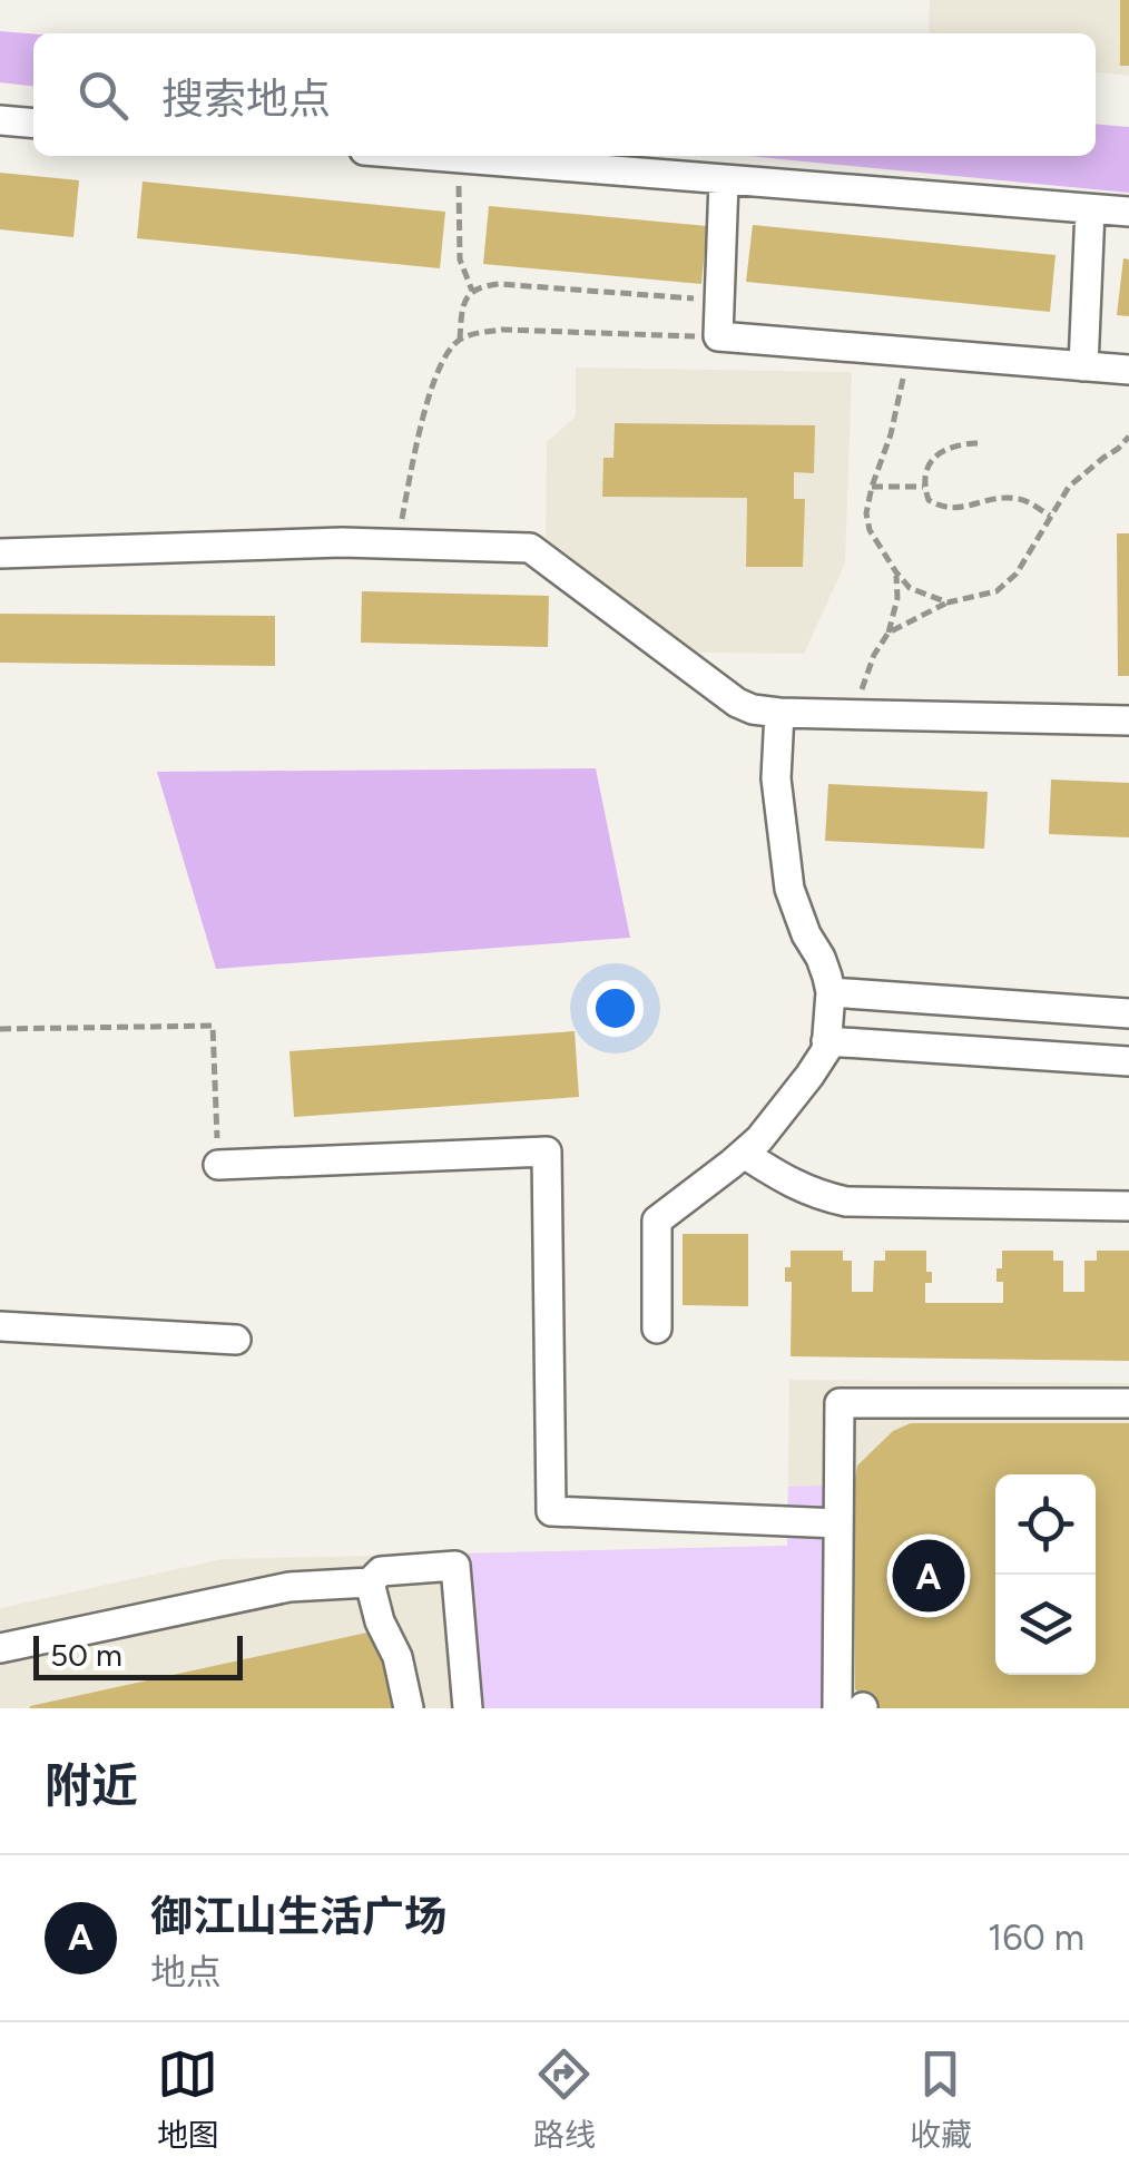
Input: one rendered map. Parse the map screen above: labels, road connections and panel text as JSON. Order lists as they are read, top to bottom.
{
  "scale_bar": "50 m",
  "page": {
    "search": "搜索地点",
    "pins": "A",
    "scale": "50 m",
    "heading": "附近",
    "list": [
      {
        "mark": "A",
        "name": "御江山生活广场",
        "note": "地点",
        "value": "160 m"
      }
    ],
    "nav": ["地图", "路线", "收藏"]
  }
}
